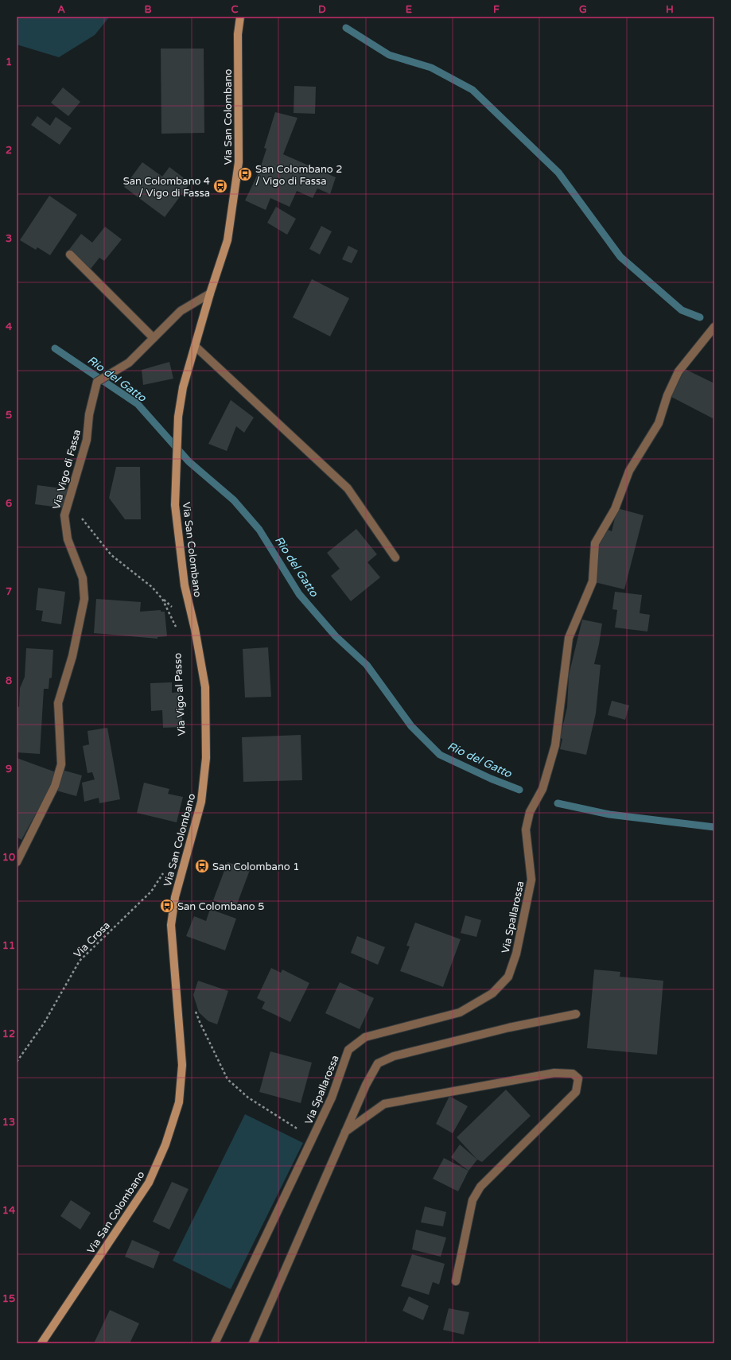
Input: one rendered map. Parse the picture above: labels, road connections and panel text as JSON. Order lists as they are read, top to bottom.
{
  "streets": {
    "street": ["Via San Colombano", "Via Vigo di Fassa", "Via Spallarossa"],
    "path": ["Via Crosa"]
  },
  "crossings": [
    ["Via San Colombano", "Via Vigo di Fassa"]
  ],
  "water": ["Rio del Gatto"],
  "places": {
    "bus stop": [
      "San Colombano 2 / Vigo di Fassa",
      "San Colombano 4 / Vigo di Fassa",
      "San Colombano 1",
      "San Colombano 5"
    ]
  },
  "grid": {
    "columns": [
      "A",
      "B",
      "C",
      "D",
      "E",
      "F",
      "G",
      "H"
    ],
    "rows": [
      "1",
      "2",
      "3",
      "4",
      "5",
      "6",
      "7",
      "8",
      "9",
      "10",
      "11",
      "12",
      "13",
      "14",
      "15"
    ]
  }
}
